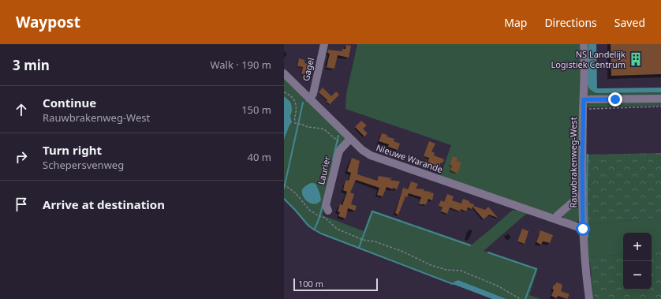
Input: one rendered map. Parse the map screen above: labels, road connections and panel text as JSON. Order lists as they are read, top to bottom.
{
  "streets": {
    "street": [
      "Gagel",
      "Nieuwe Warande",
      "Rauwbrakenweg-West",
      "Laurier"
    ]
  },
  "crossings": [
    ["Gagel", "Nieuwe Warande"],
    ["Nieuwe Warande", "Rauwbrakenweg-West"],
    ["Nieuwe Warande", "Laurier"]
  ],
  "places": {
    "building": ["NS Landelijk Logistiek Centrum"]
  },
  "scale_bar": "100 m",
  "page": {
    "header": "Waypost",
    "nav": ["Map", "Directions", "Saved"],
    "heading": ["3 min", "Walk · 190 m"],
    "list": [
      ["Continue", "Rauwbrakenweg-West", "150 m"],
      ["Turn right", "Schepersvenweg", "40 m"],
      "Arrive at destination"
    ],
    "map_buttons": ["+", "−"],
    "scale": "100 m"
  }
}
